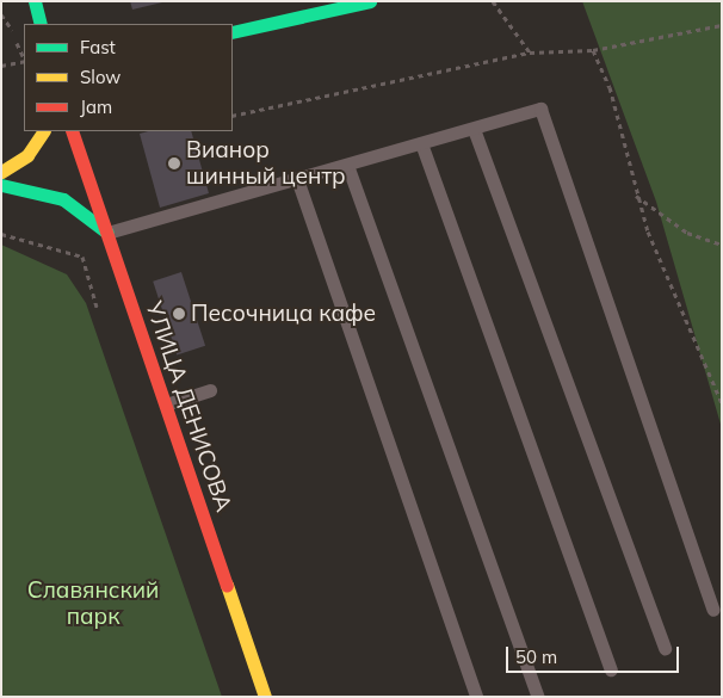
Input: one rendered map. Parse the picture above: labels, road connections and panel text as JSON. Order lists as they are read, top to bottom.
{
  "streets": {
    "street": ["УЛИЦА ДЕНИСОВА"]
  },
  "parks": ["Славянский парк"],
  "places": ["Вианор шинный центр", "Песочница кафе"],
  "legend": ["Fast", "Slow", "Jam"],
  "scale_bar": "50 m"
}
